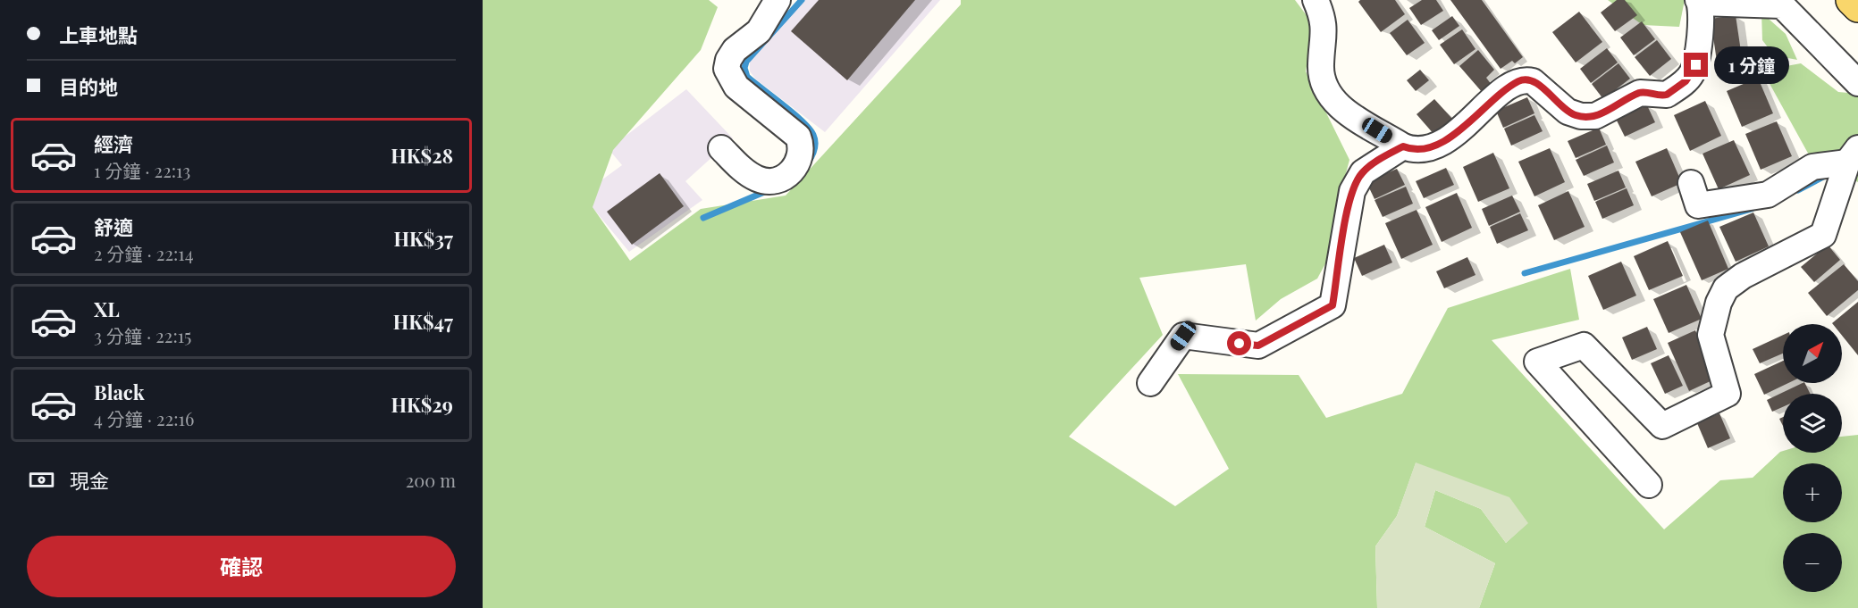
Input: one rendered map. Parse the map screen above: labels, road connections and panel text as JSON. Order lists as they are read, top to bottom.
{
  "north": "top right",
  "page": {
    "banner": ["上車地點", "目的地"],
    "bubble": "1 分鐘",
    "list": [
      {
        "name": "經濟",
        "note": "1 分鐘 · 22:13",
        "value": "HK$28"
      },
      {
        "name": "舒適",
        "note": "2 分鐘 · 22:14",
        "value": "HK$37"
      },
      {
        "name": "XL",
        "note": "3 分鐘 · 22:15",
        "value": "HK$47"
      },
      {
        "name": "Black",
        "note": "4 分鐘 · 22:16",
        "value": "HK$29"
      }
    ],
    "map_buttons": ["+", "−"],
    "pay": ["現金", "200 m"],
    "buttons": "確認"
  }
}
